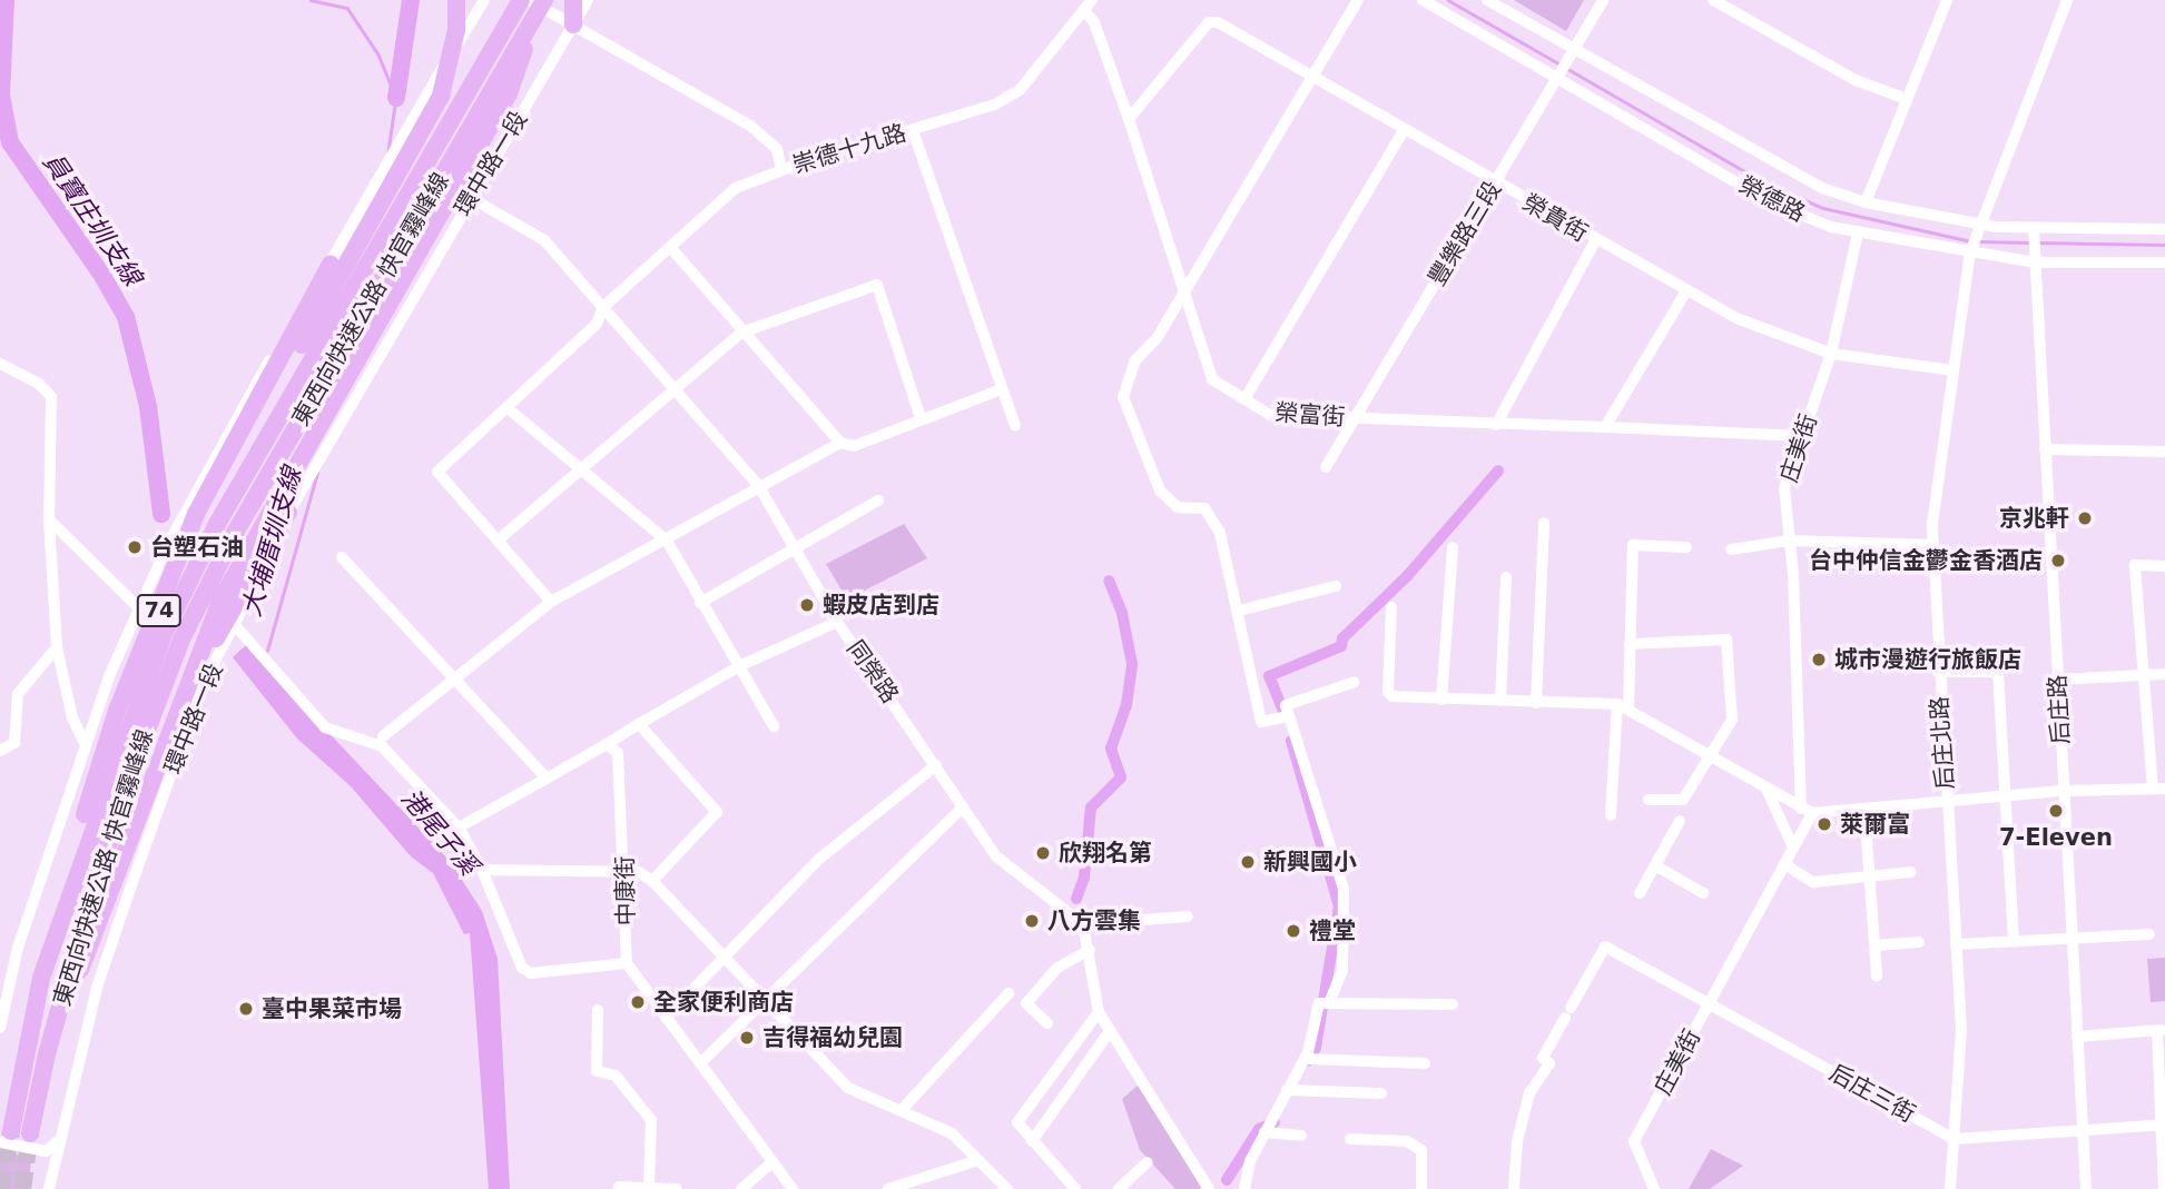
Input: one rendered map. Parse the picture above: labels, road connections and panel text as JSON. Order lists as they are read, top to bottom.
{
  "streets": {
    "highway": ["東西向快速公路 快官霧峰線", "74"],
    "street": [
      "崇德十九路",
      "環中路一段",
      "榮德路",
      "榮貴街",
      "豐樂路三段",
      "榮富街",
      "庄美街",
      "同榮路",
      "后庄路",
      "后庄北路",
      "中康街",
      "后庄三街"
    ]
  },
  "crossings": [
    ["崇德十九路", "榮富街"],
    ["崇德十九路", "同榮路"],
    ["環中路一段", "74"],
    ["環中路一段", "同榮路"],
    ["榮德路", "豐樂路三段"],
    ["榮德路", "庄美街"],
    ["榮德路", "后庄路"],
    ["榮德路", "后庄北路"],
    ["榮貴街", "豐樂路三段"],
    ["榮貴街", "榮富街"],
    ["榮貴街", "庄美街"],
    ["榮貴街", "后庄北路"],
    ["豐樂路三段", "榮富街"],
    ["東西向快速公路 快官霧峰線", "74"],
    ["榮富街", "庄美街"],
    ["庄美街", "后庄三街"],
    ["后庄北路", "后庄三街"]
  ],
  "water": ["員寶庄圳支線", "大埔厝圳支線", "港尾子溪"],
  "places": [
    "京兆軒",
    "台塑石油",
    "台中仲信金鬱金香酒店",
    "蝦皮店到店",
    "城市漫遊行旅飯店",
    "7-Eleven",
    "萊爾富",
    "欣翔名第",
    "新興國小",
    "八方雲集",
    "禮堂",
    "全家便利商店",
    "臺中果菜市場",
    "吉得福幼兒園"
  ]
}
